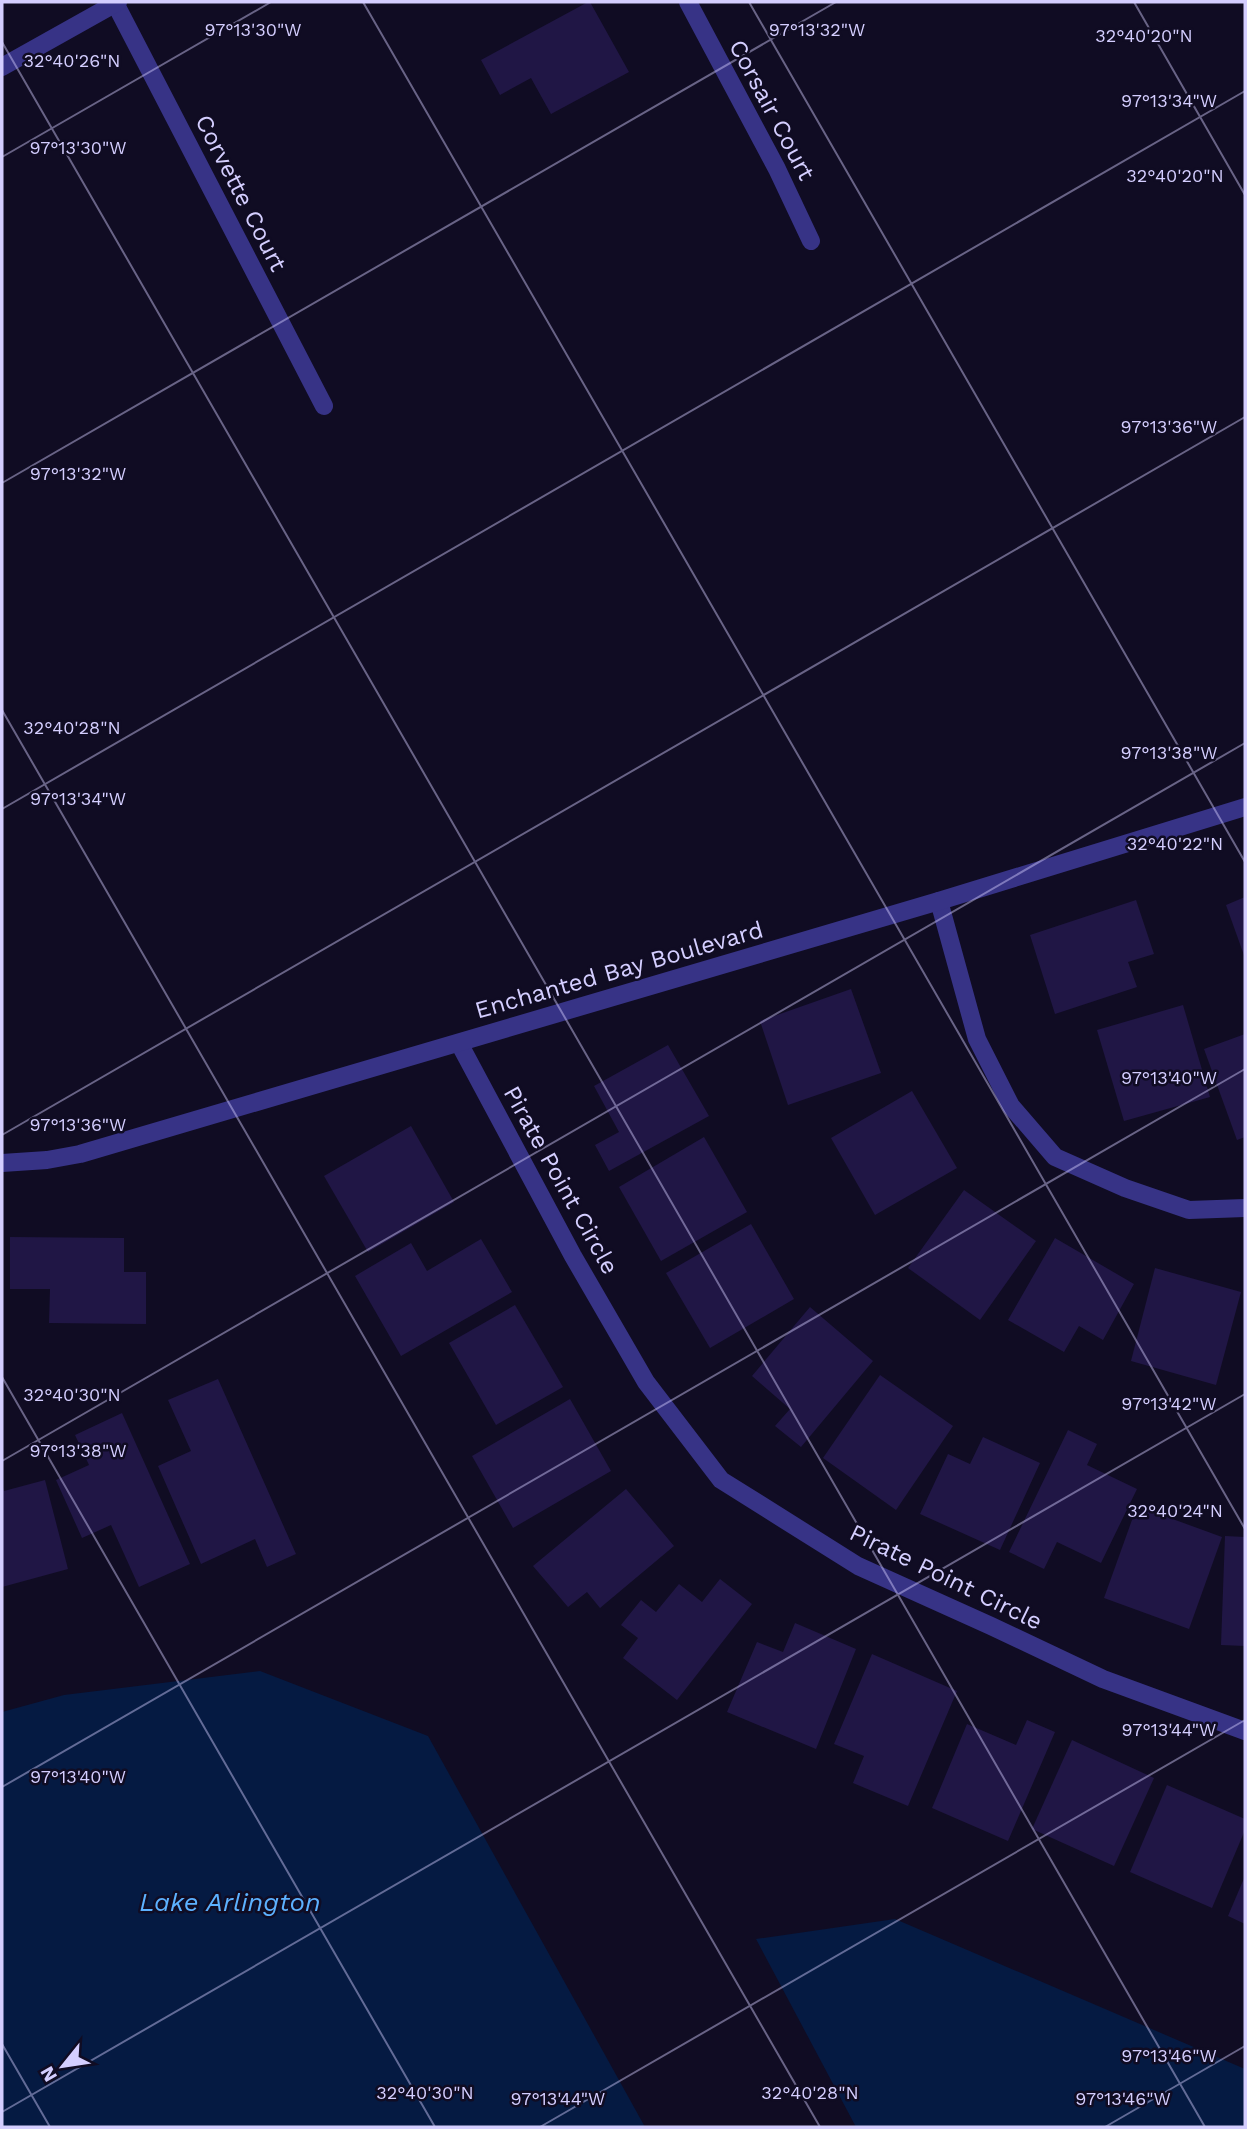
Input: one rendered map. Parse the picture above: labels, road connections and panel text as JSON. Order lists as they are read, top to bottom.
{
  "streets": {
    "street": [
      "Corsair Court",
      "Corvette Court",
      "Enchanted Bay Boulevard",
      "Pirate Point Circle"
    ]
  },
  "crossings": [
    ["Enchanted Bay Boulevard", "Pirate Point Circle"]
  ],
  "water": ["Lake Arlington"],
  "north": "bottom left",
  "coordinates": [
    "97°13'30\"W",
    "97°13'32\"W",
    "32°40'20\"N",
    "32°40'26\"N",
    "97°13'34\"W",
    "97°13'36\"W",
    "32°40'28\"N",
    "97°13'38\"W",
    "32°40'22\"N",
    "97°13'40\"W",
    "32°40'30\"N",
    "97°13'42\"W",
    "32°40'24\"N",
    "97°13'44\"W",
    "97°13'46\"W"
  ]
}
